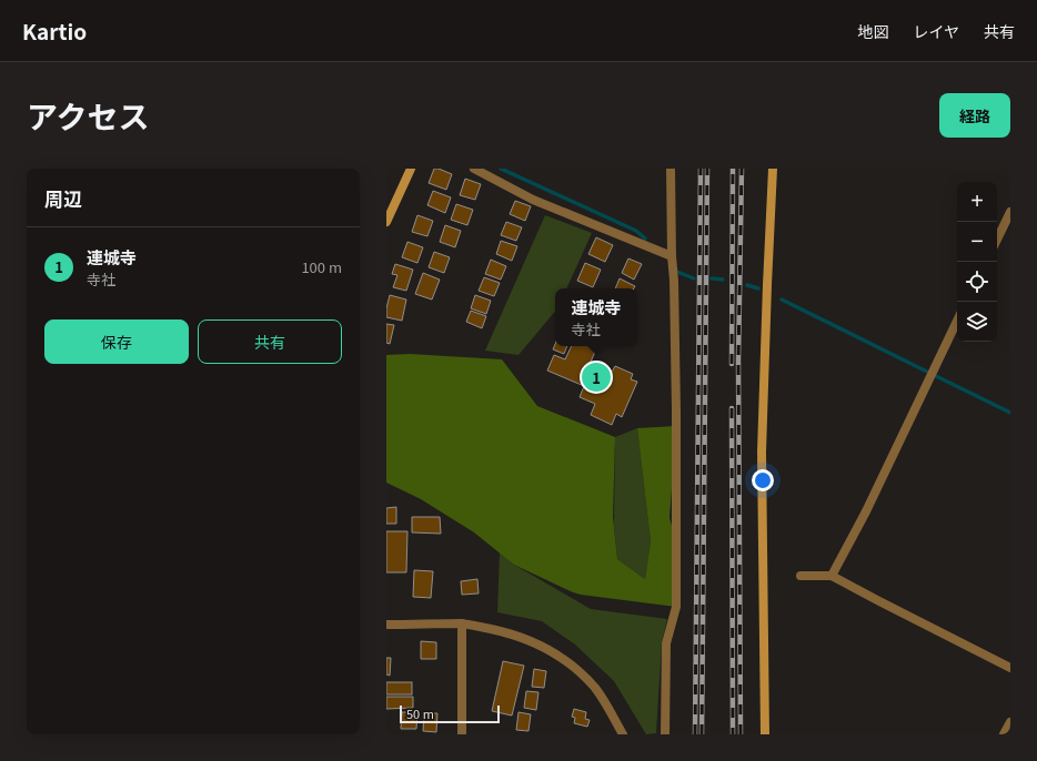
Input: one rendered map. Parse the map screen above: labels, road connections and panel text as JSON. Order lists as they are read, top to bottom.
{
  "scale_bar": "50 m",
  "page": {
    "header": "Kartio",
    "nav": ["地図", "レイヤ", "共有"],
    "title": "アクセス",
    "buttons": [
      "経路",
      ["保存", "共有"]
    ],
    "heading": "周辺",
    "map_buttons": ["+", "−"],
    "list": [
      {
        "mark": "1",
        "name": "連城寺",
        "note": "寺社",
        "value": "100 m"
      }
    ],
    "popup": ["連城寺", "寺社"],
    "pins": "1",
    "scale": "50 m"
  }
}
